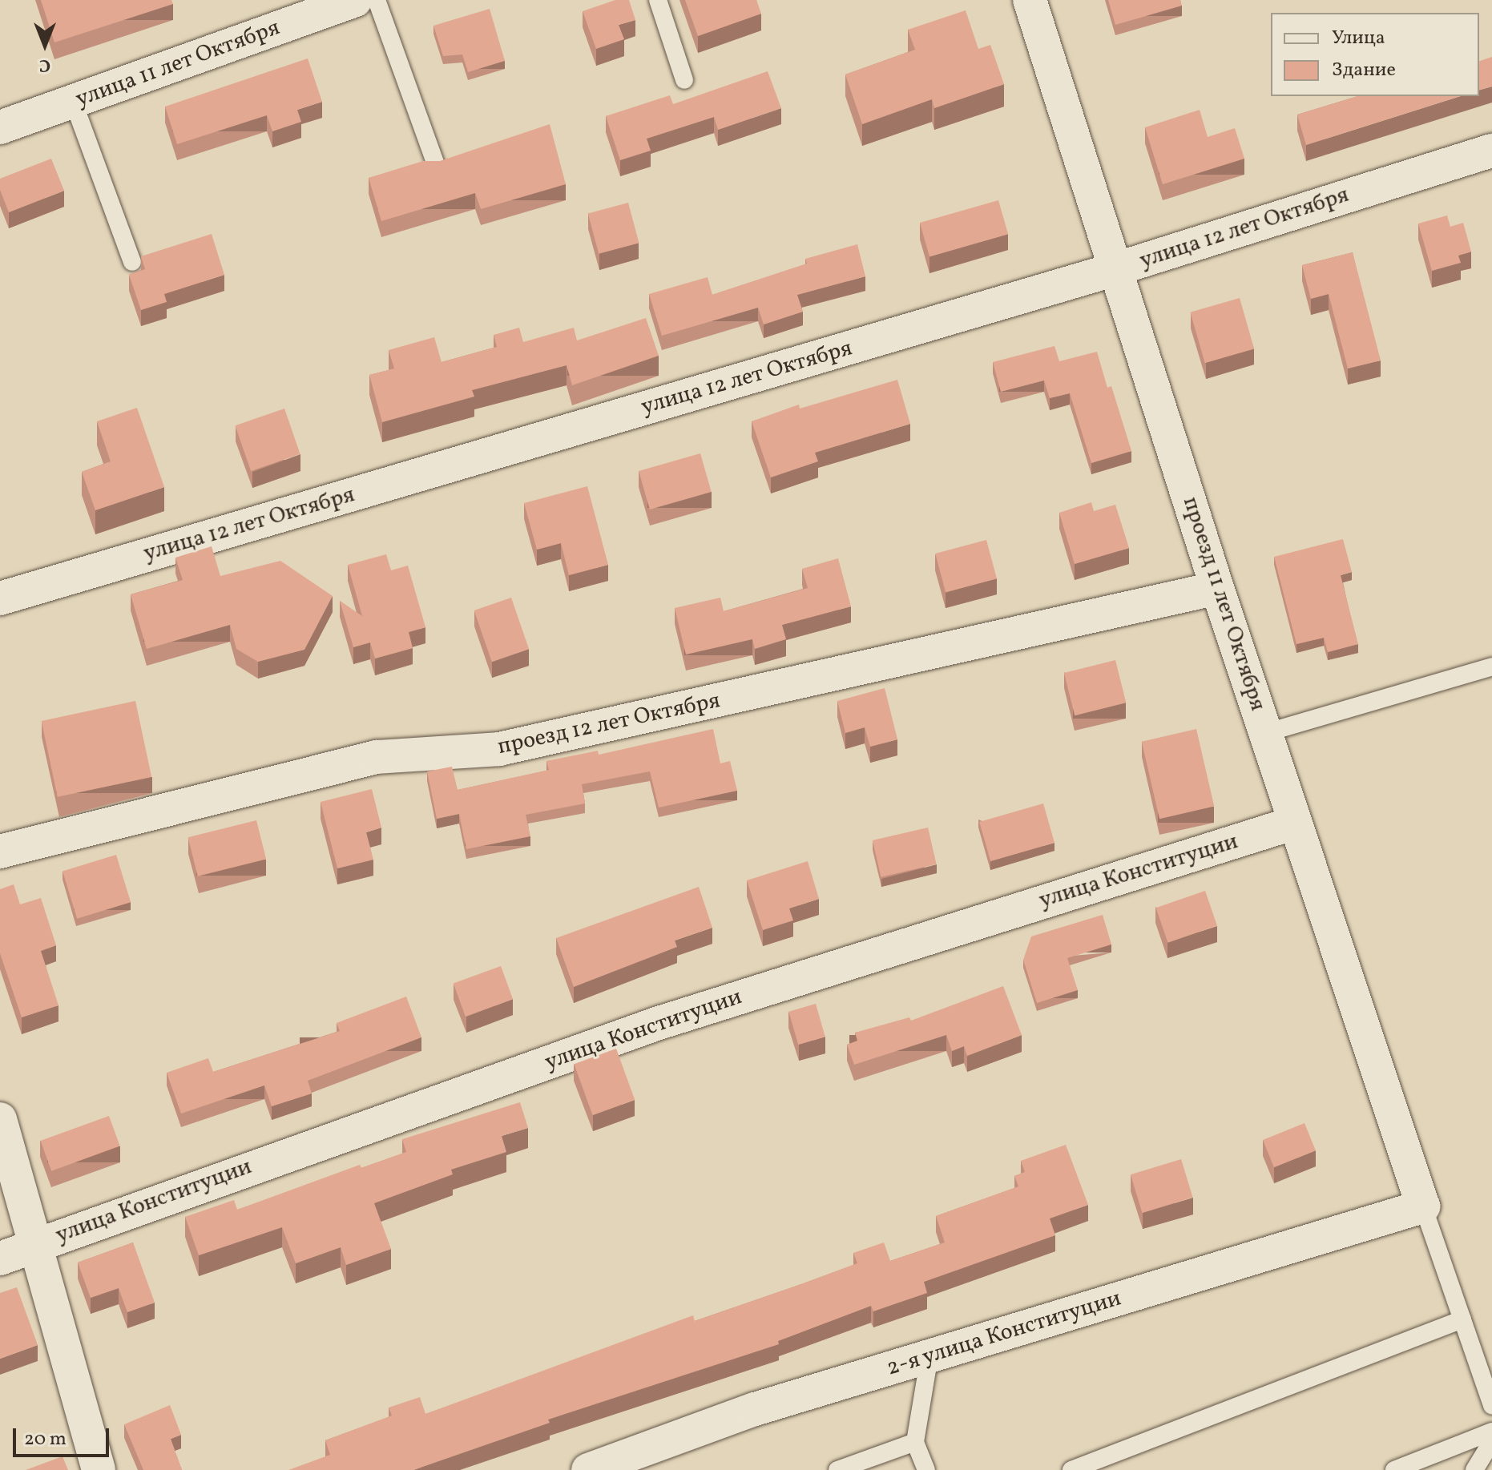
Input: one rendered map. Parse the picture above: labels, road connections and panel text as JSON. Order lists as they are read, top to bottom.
{
  "streets": {
    "street": [
      "улица 11 лет Октября",
      "улица 12 лет Октября",
      "проезд 11 лет Октября",
      "проезд 12 лет Октября",
      "улица Конституции",
      "2-я улица Конституции"
    ]
  },
  "crossings": [
    ["улица 12 лет Октября", "проезд 11 лет Октября"],
    ["проезд 11 лет Октября", "проезд 12 лет Октября"],
    ["проезд 11 лет Октября", "улица Конституции"],
    ["проезд 11 лет Октября", "2-я улица Конституции"]
  ],
  "legend": ["Улица", "Здание"],
  "scale_bar": "20 m",
  "north": "bottom"
}
